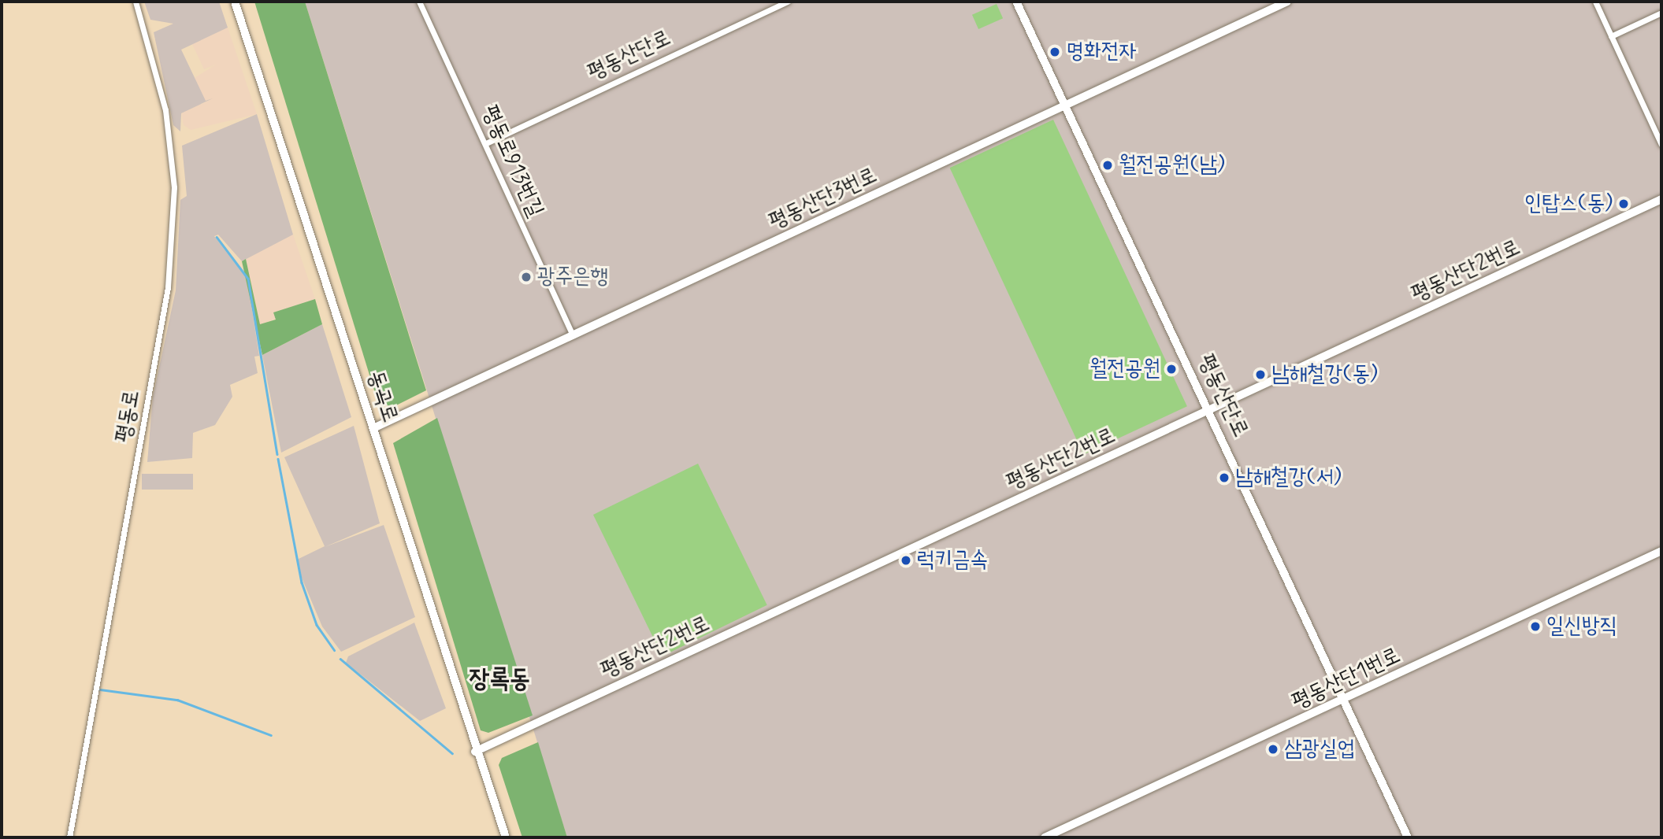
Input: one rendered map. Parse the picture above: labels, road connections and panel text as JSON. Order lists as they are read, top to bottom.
{
  "streets": {
    "street": [
      "평동산단로",
      "평동로913번길",
      "평동산단3번로",
      "평동산단2번로",
      "동곡로",
      "평동로",
      "평동산단1번로"
    ]
  },
  "crossings": [
    ["평동산단로", "평동로913번길"],
    ["평동산단로", "평동산단3번로"],
    ["평동산단로", "평동산단2번로"],
    ["평동산단로", "평동산단1번로"],
    ["평동로913번길", "평동산단3번로"],
    ["평동산단3번로", "동곡로"],
    ["평동산단2번로", "동곡로"]
  ],
  "districts": ["장록동"],
  "places": [
    "명화전자",
    "월전공원(남)",
    "인탑스(동)",
    "광주은행",
    "월전공원",
    "남해철강(동)",
    "남해철강(서)",
    "럭키금속",
    "일신방직",
    "삼광실업"
  ]
}
